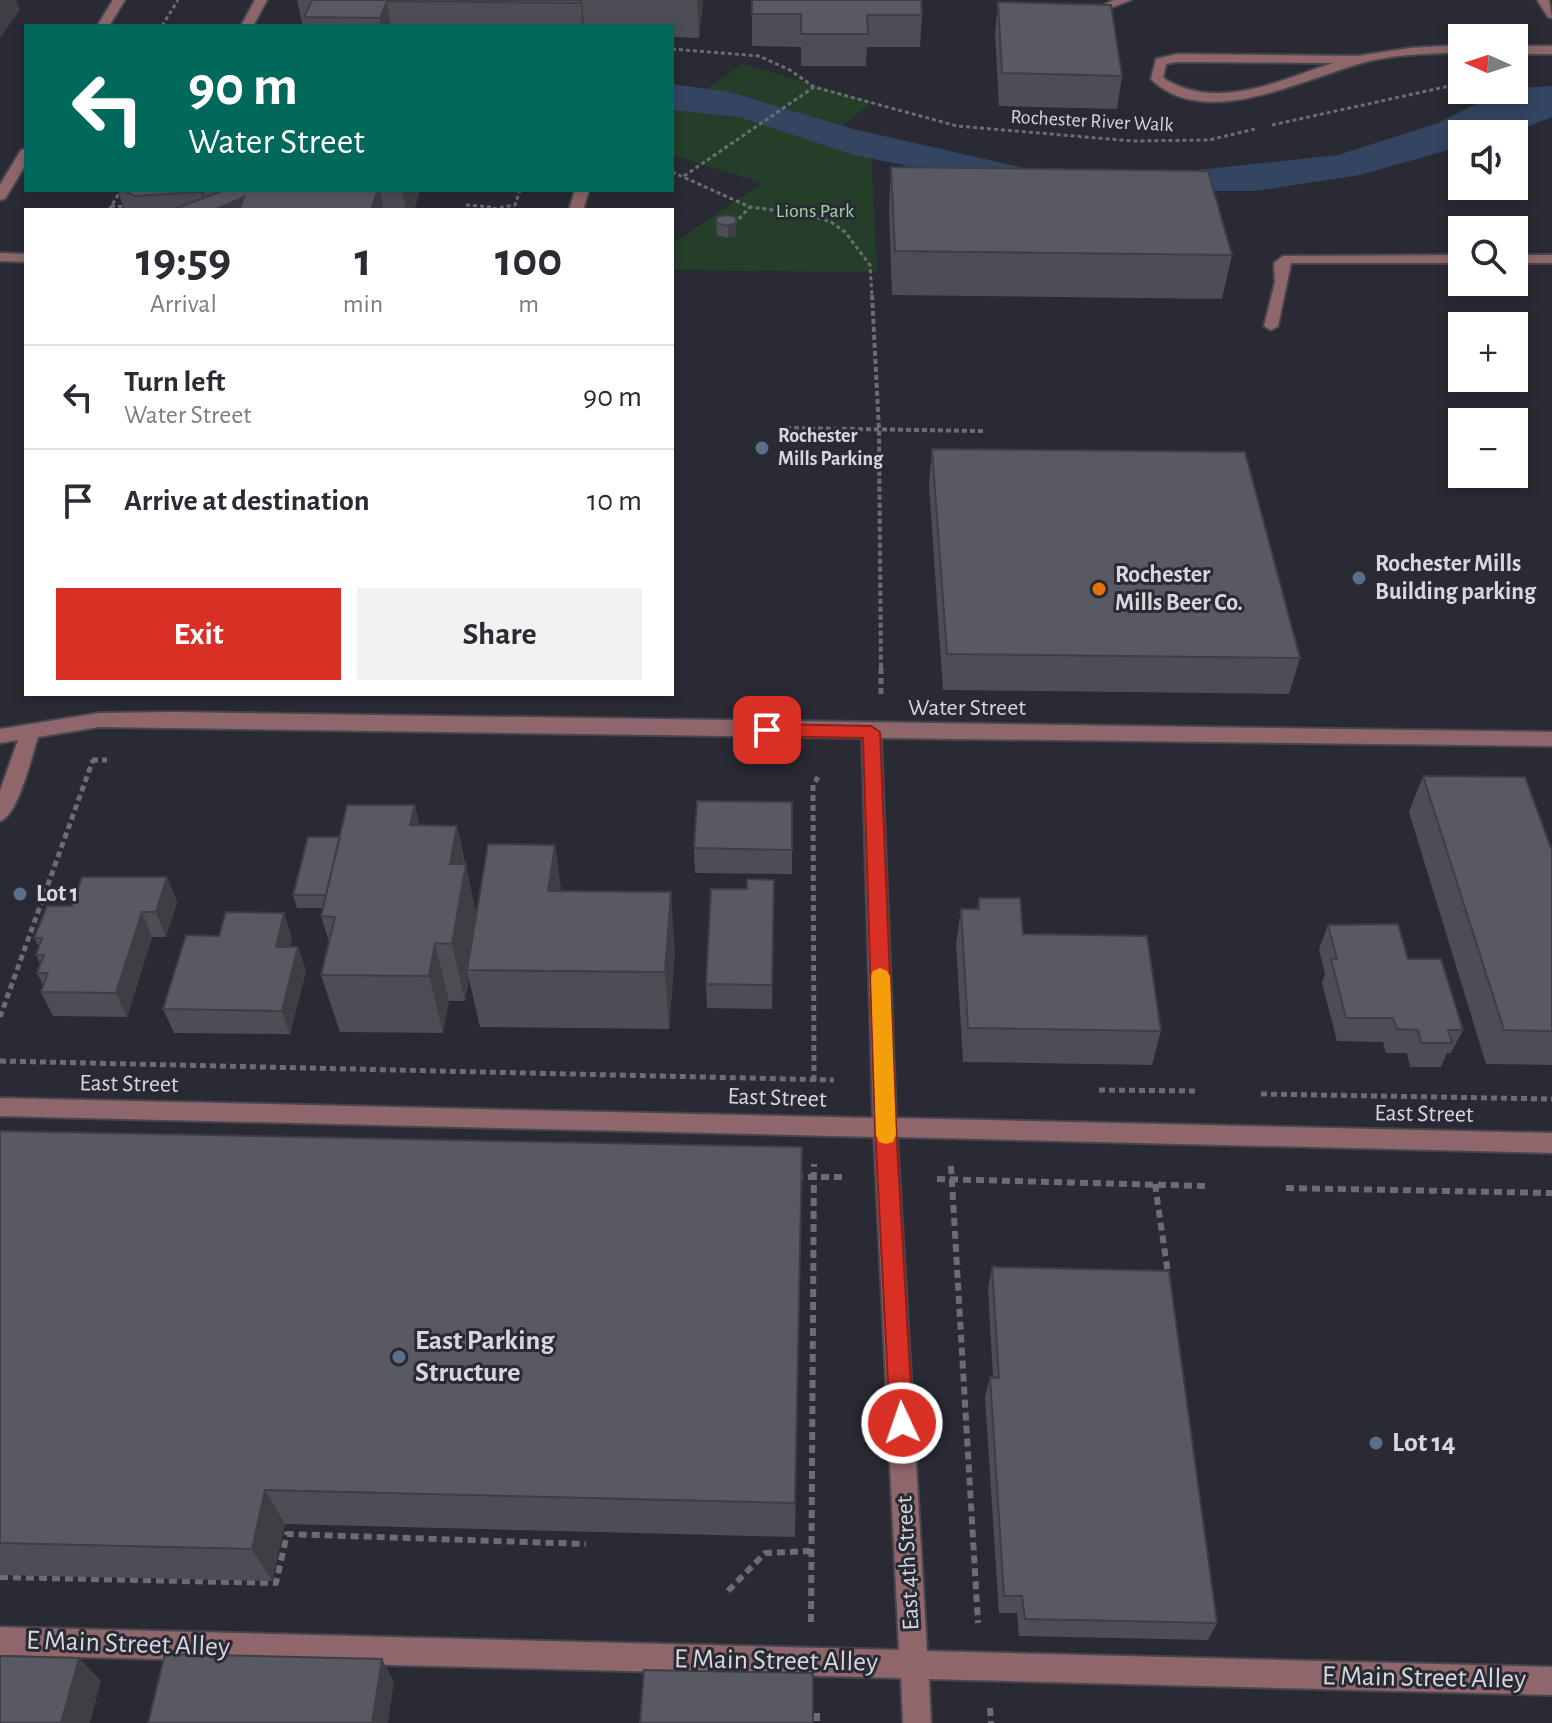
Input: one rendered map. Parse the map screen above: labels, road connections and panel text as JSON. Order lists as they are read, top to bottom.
{
  "streets": {
    "street": [
      "Water Street",
      "East Street",
      "East 4th Street",
      "E Main Street Alley"
    ],
    "path": ["Rochester River Walk"]
  },
  "crossings": [
    ["Water Street", "East 4th Street"],
    ["East Street", "East 4th Street"],
    ["East 4th Street", "E Main Street Alley"]
  ],
  "parks": ["Lions Park"],
  "places": [
    "Rochester Mills Parking",
    "Rochester Mills Building parking",
    "Rochester Mills Beer Co.",
    "Lot 1",
    "East Parking Structure",
    "Lot 14"
  ],
  "north": "left",
  "page": {
    "map_buttons": ["+", "−"],
    "turn": ["90 m", "Water Street"],
    "eta": [
      "19:59",
      "Arrival",
      "1",
      "min",
      "100",
      "m"
    ],
    "list": [
      {
        "name": "Turn left",
        "note": "Water Street",
        "value": "90 m"
      },
      {
        "name": "Arrive at destination",
        "value": "10 m"
      }
    ],
    "buttons": ["Exit", "Share"]
  }
}
